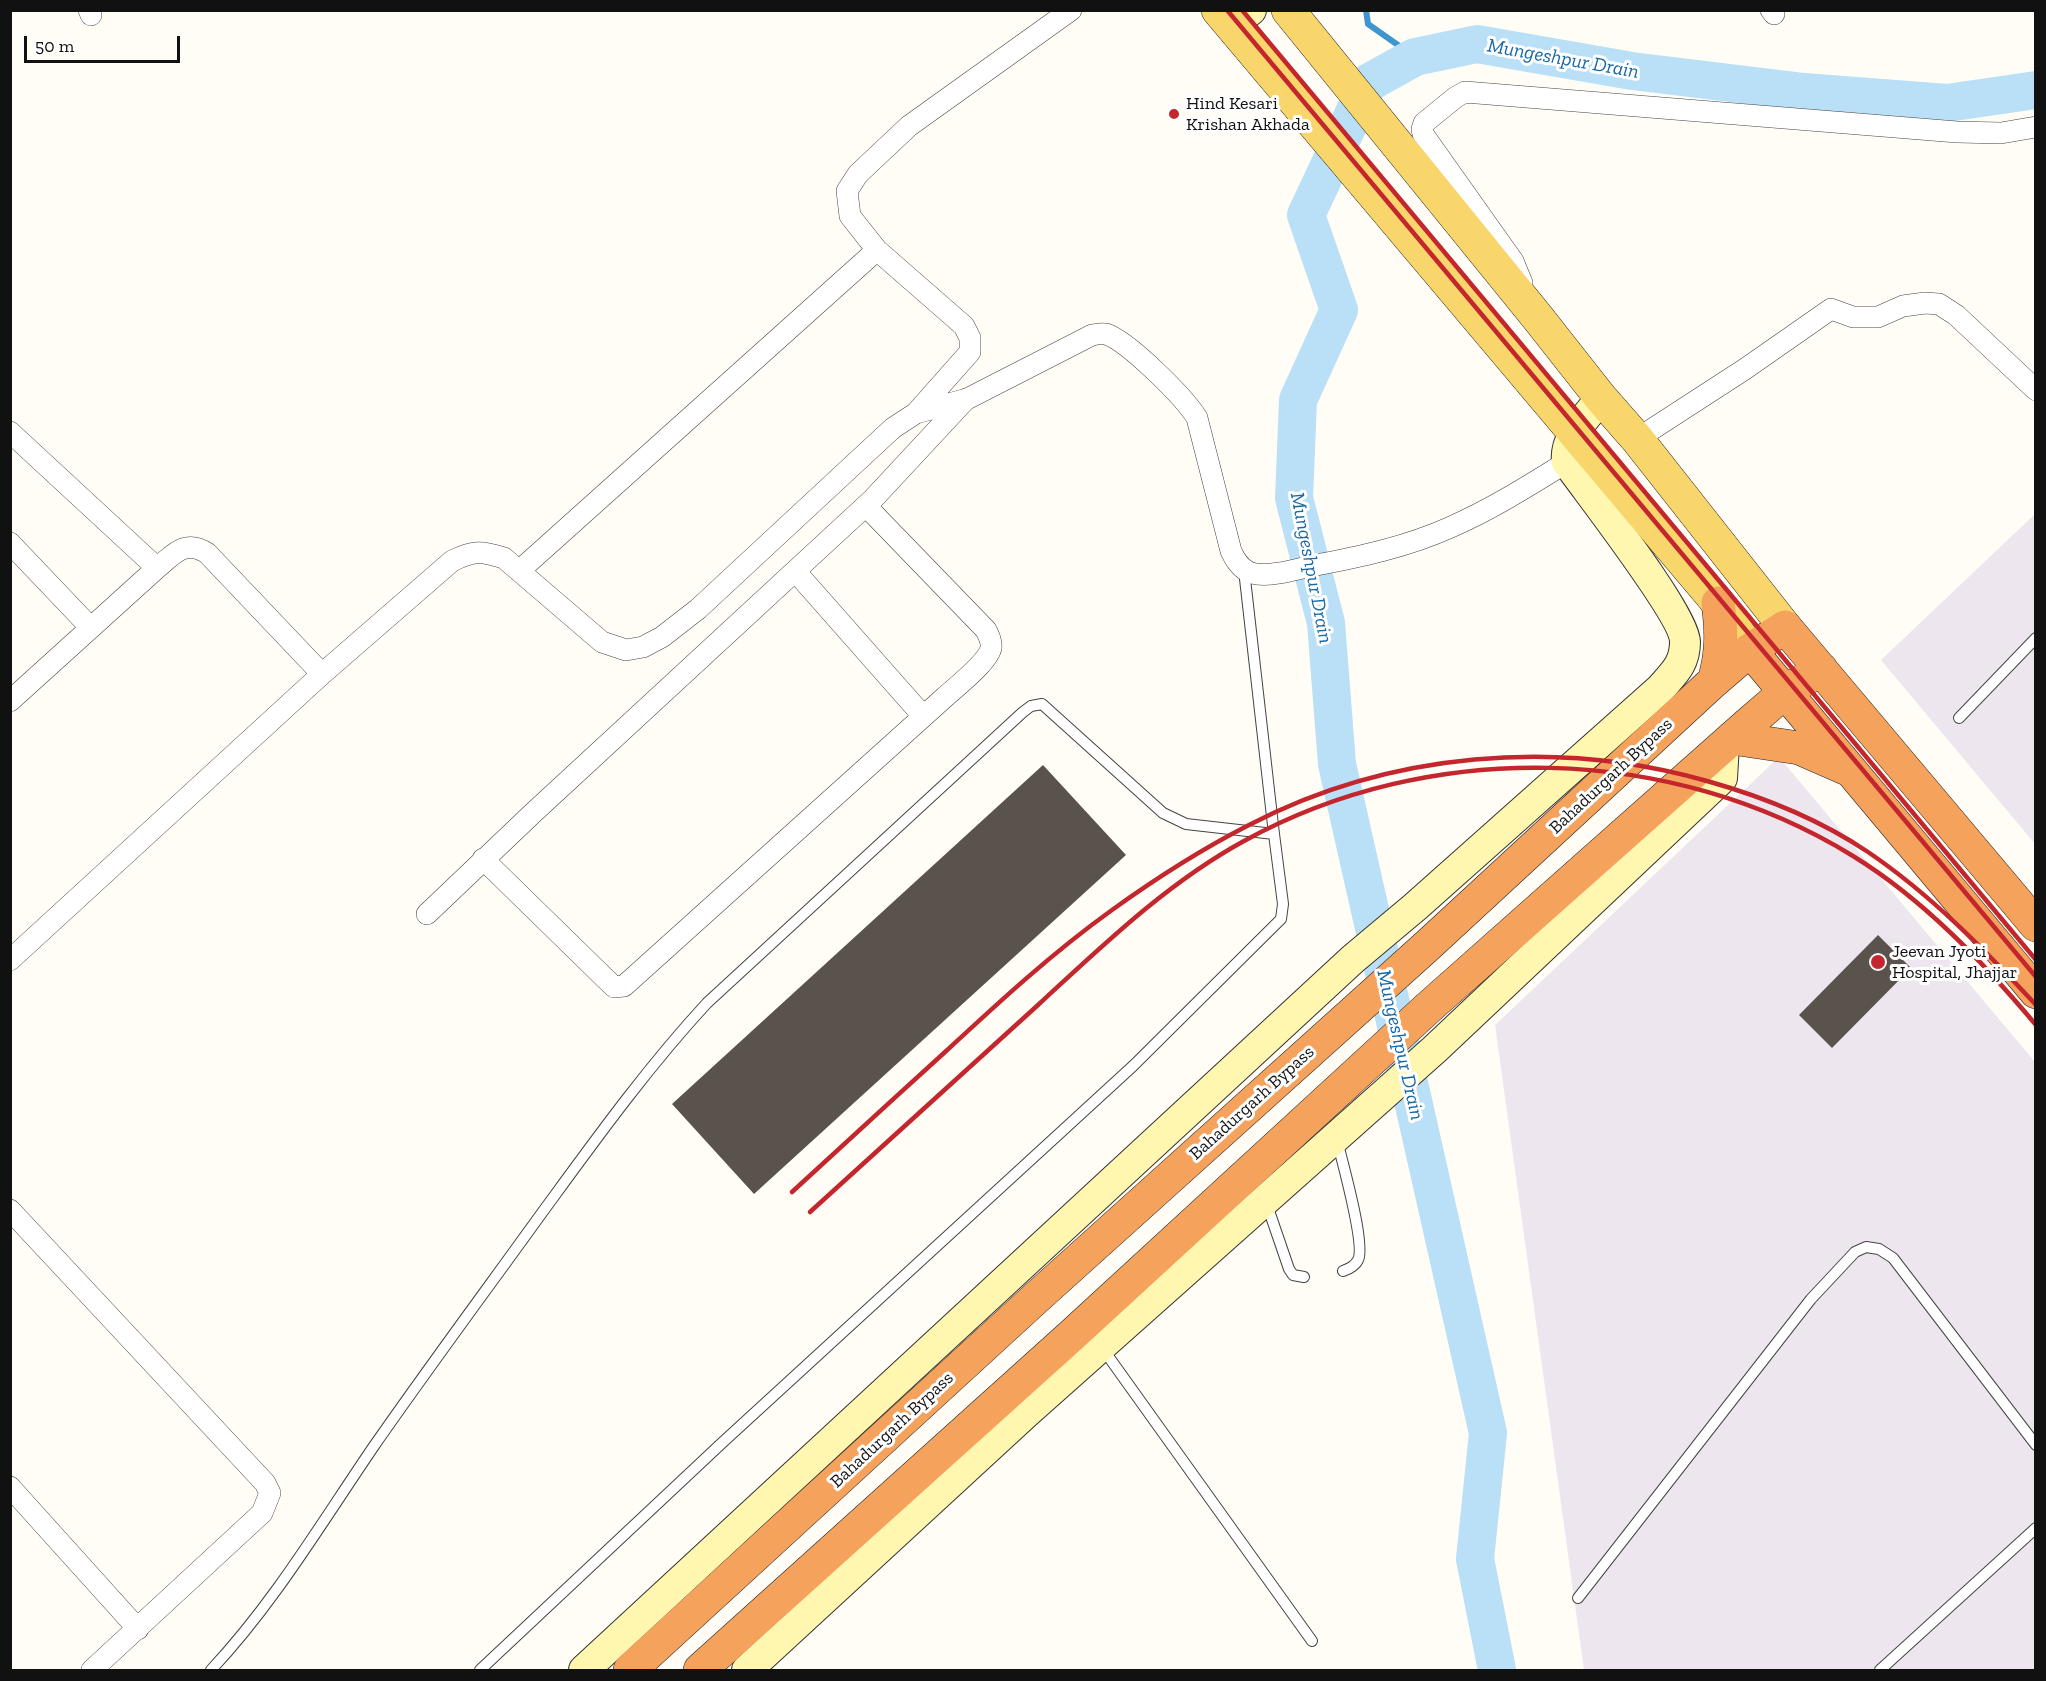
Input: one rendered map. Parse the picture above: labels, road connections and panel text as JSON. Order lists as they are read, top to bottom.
{
  "streets": {
    "highway": ["Bahadurgarh Bypass"]
  },
  "water": ["Mungeshpur Drain"],
  "places": ["Hind Kesari Krishan Akhada", "Jeevan Jyoti Hospital, Jhajjar"],
  "scale_bar": "50 m"
}
